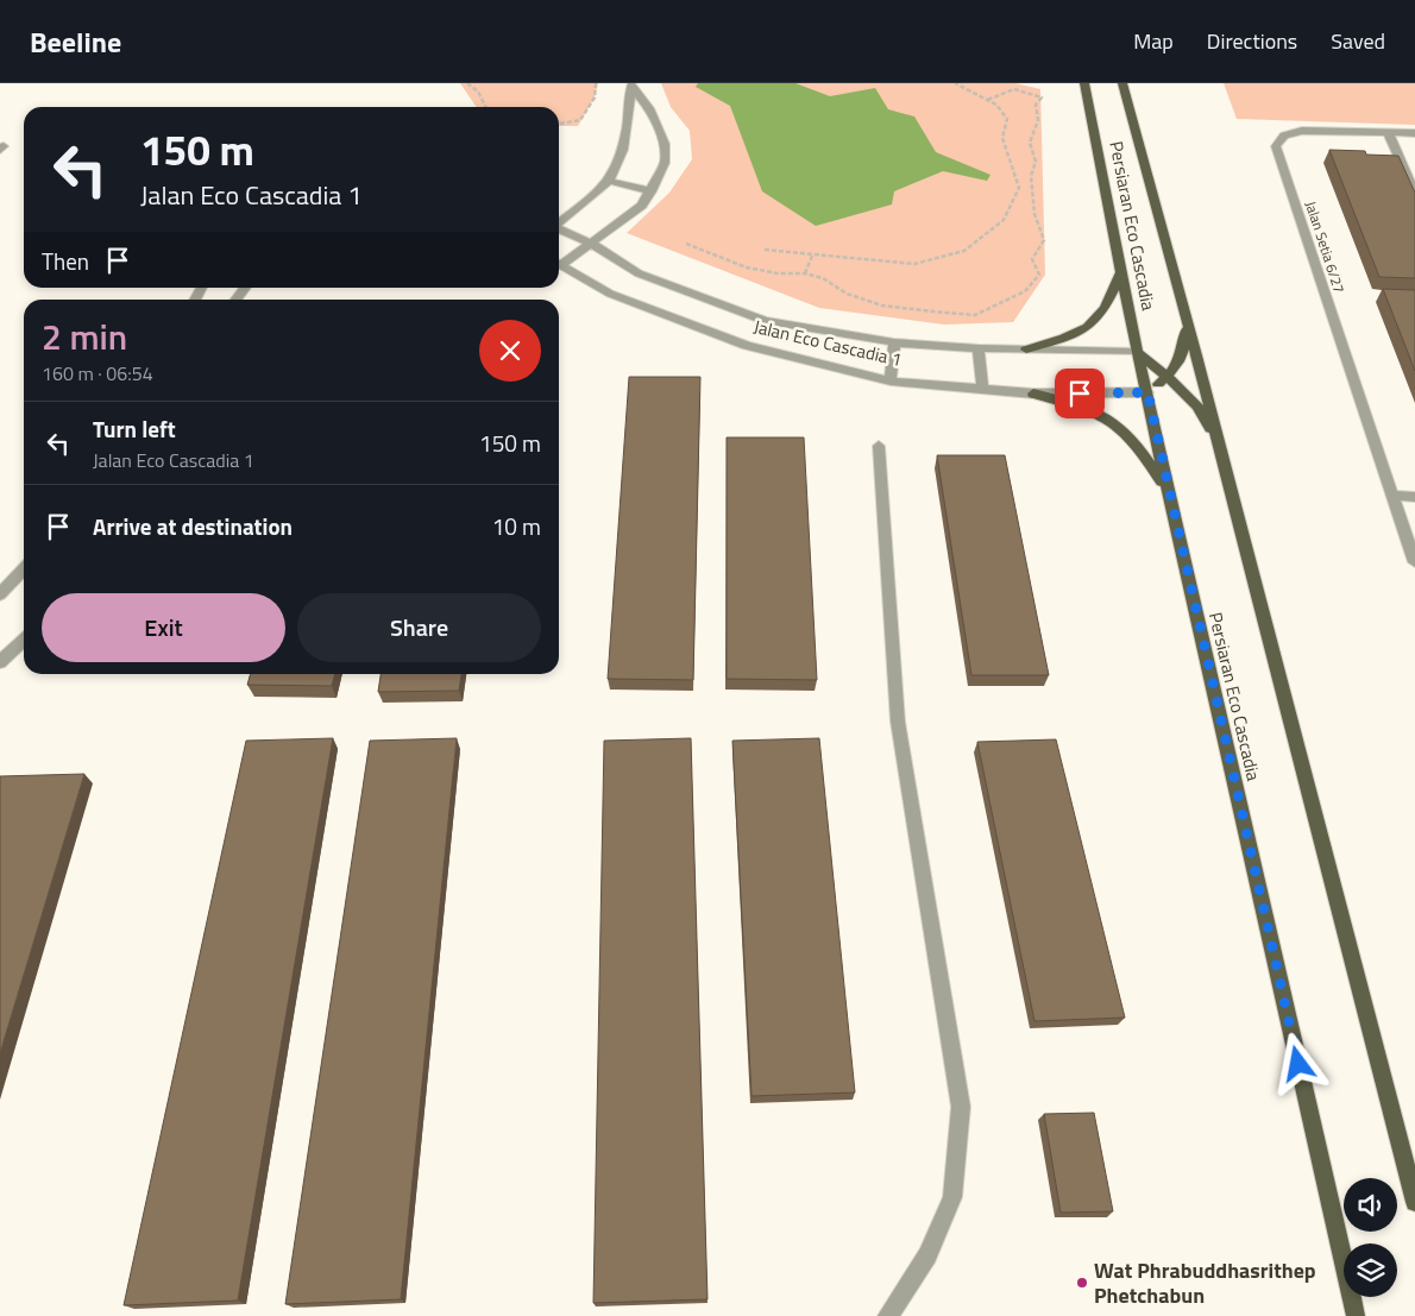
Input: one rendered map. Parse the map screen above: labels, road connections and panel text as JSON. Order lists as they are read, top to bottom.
{
  "streets": {
    "main road": ["Persiaran Eco Cascadia"],
    "street": ["Jalan Setia 6/27", "Jalan Eco Cascadia 1"]
  },
  "crossings": [
    ["Persiaran Eco Cascadia", "Jalan Eco Cascadia 1"]
  ],
  "places": ["Wat Phrabuddhasrithep Phetchabun"],
  "page": {
    "header": "Beeline",
    "nav": ["Map", "Directions", "Saved"],
    "turn": ["150 m", "Jalan Eco Cascadia 1"],
    "then": "Then",
    "heading": ["2 min", "160 m · 06:54"],
    "list": [
      {
        "name": "Turn left",
        "note": "Jalan Eco Cascadia 1",
        "value": "150 m"
      },
      {
        "name": "Arrive at destination",
        "value": "10 m"
      }
    ],
    "buttons": ["Exit", "Share"]
  }
}
